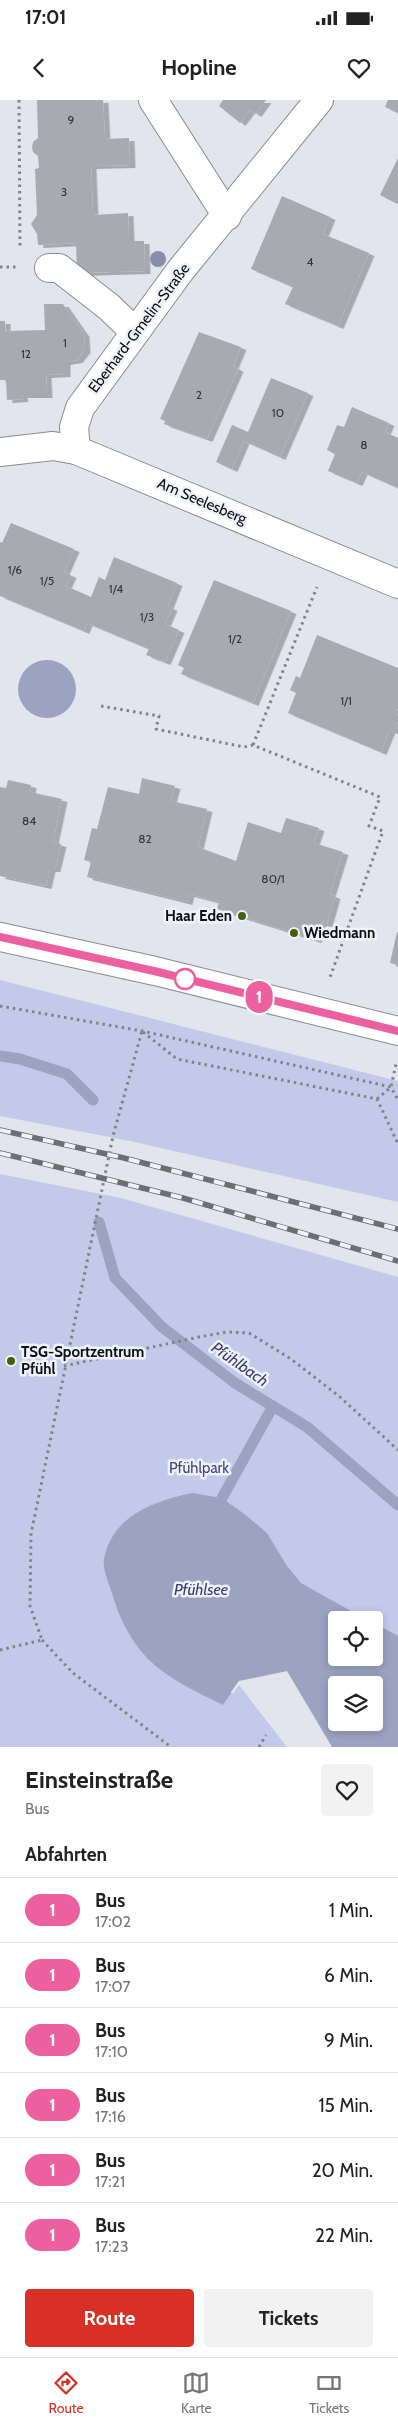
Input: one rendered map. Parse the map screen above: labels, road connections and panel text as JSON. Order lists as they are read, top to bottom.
{
  "streets": {
    "street": ["Eberhard-Gmelin-Straße", "Am Seelesberg"]
  },
  "crossings": [
    ["Eberhard-Gmelin-Straße", "Am Seelesberg"]
  ],
  "water": ["Pfühlbach", "Pfühlsee"],
  "parks": ["Pfühlpark"],
  "places": ["Haar Eden", "Wiedmann", "TSG-Sportzentrum Pfühl"],
  "lines": ["bus line 1"],
  "house_numbers": [
    "9",
    "3",
    "4",
    "1",
    "12",
    "2",
    "10",
    "8",
    "1/6",
    "1/5",
    "1/4",
    "1/3",
    "1/2",
    "1/1",
    "84",
    "82",
    "80/1"
  ],
  "page": {
    "status": "17:01",
    "header": "Hopline",
    "on_map": "1",
    "heading": [
      ["Einsteinstraße", "Bus"],
      "Abfahrten"
    ],
    "list": [
      {
        "mark": "1",
        "name": "Bus",
        "note": "17:02",
        "value": "1 Min."
      },
      {
        "mark": "1",
        "name": "Bus",
        "note": "17:07",
        "value": "6 Min."
      },
      {
        "mark": "1",
        "name": "Bus",
        "note": "17:10",
        "value": "9 Min."
      },
      {
        "mark": "1",
        "name": "Bus",
        "note": "17:16",
        "value": "15 Min."
      },
      {
        "mark": "1",
        "name": "Bus",
        "note": "17:21",
        "value": "20 Min."
      },
      {
        "mark": "1",
        "name": "Bus",
        "note": "17:23",
        "value": "22 Min."
      }
    ],
    "buttons": ["Route", "Tickets"],
    "tabs": ["Route", "Karte", "Tickets"]
  }
}
